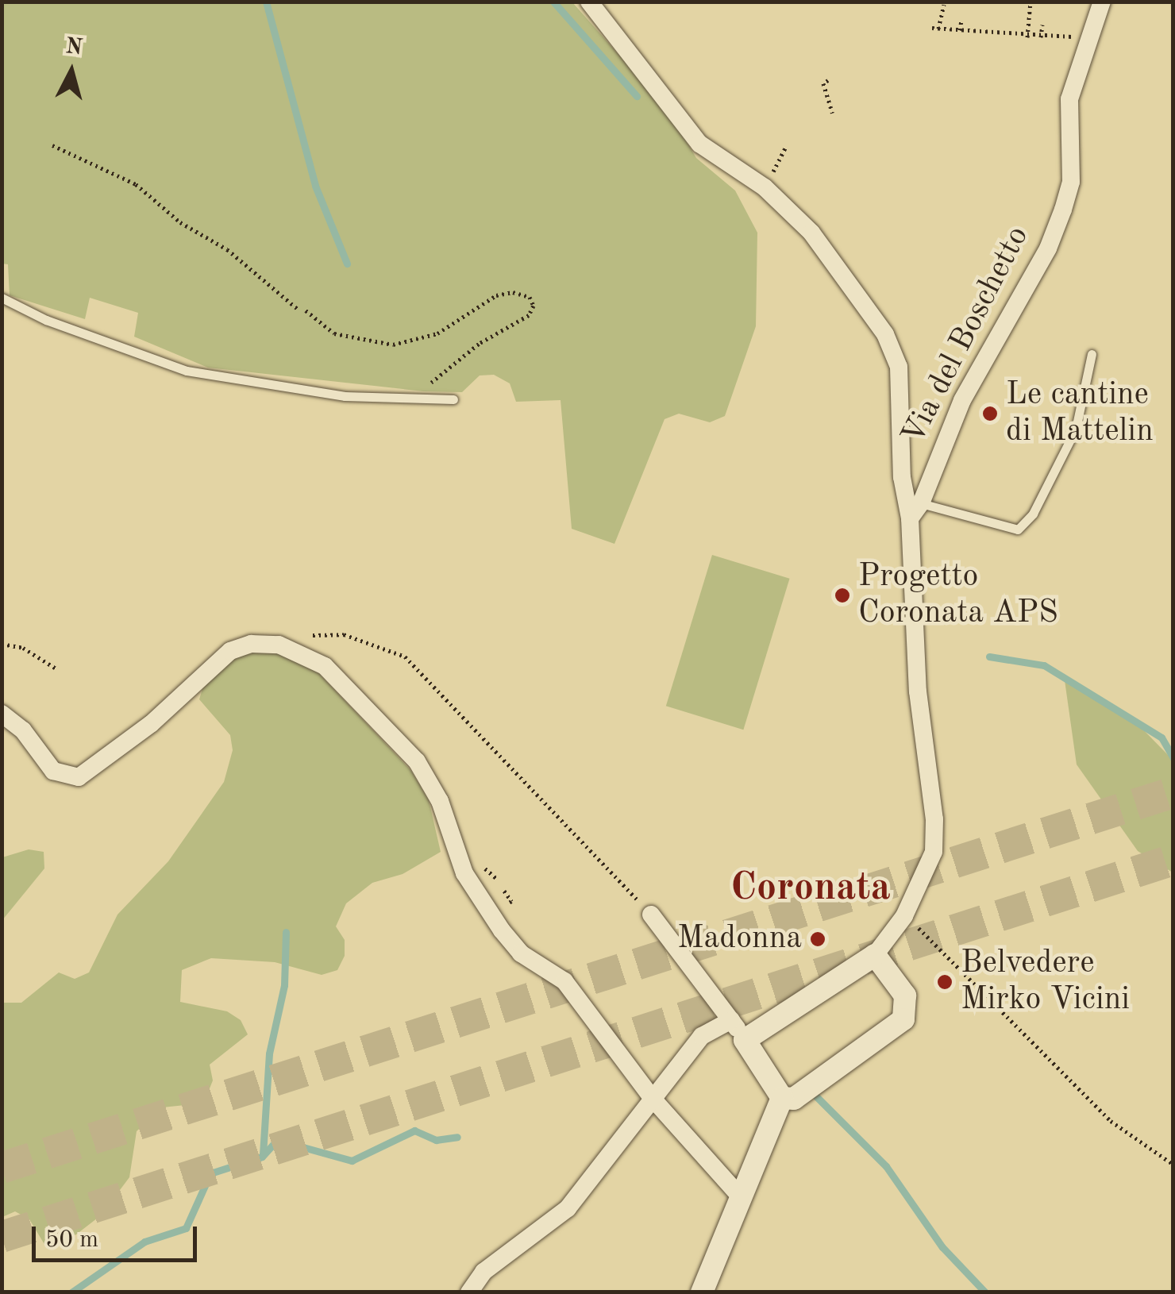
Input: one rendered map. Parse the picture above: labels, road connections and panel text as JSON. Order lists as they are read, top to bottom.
{
  "streets": {
    "street": ["Via del Boschetto"]
  },
  "districts": ["Coronata"],
  "places": [
    "Le cantine di Mattelin",
    "Progetto Coronata APS",
    "Madonna",
    "Belvedere Mirko Vicini"
  ],
  "scale_bar": "50 m",
  "north": "top"
}
